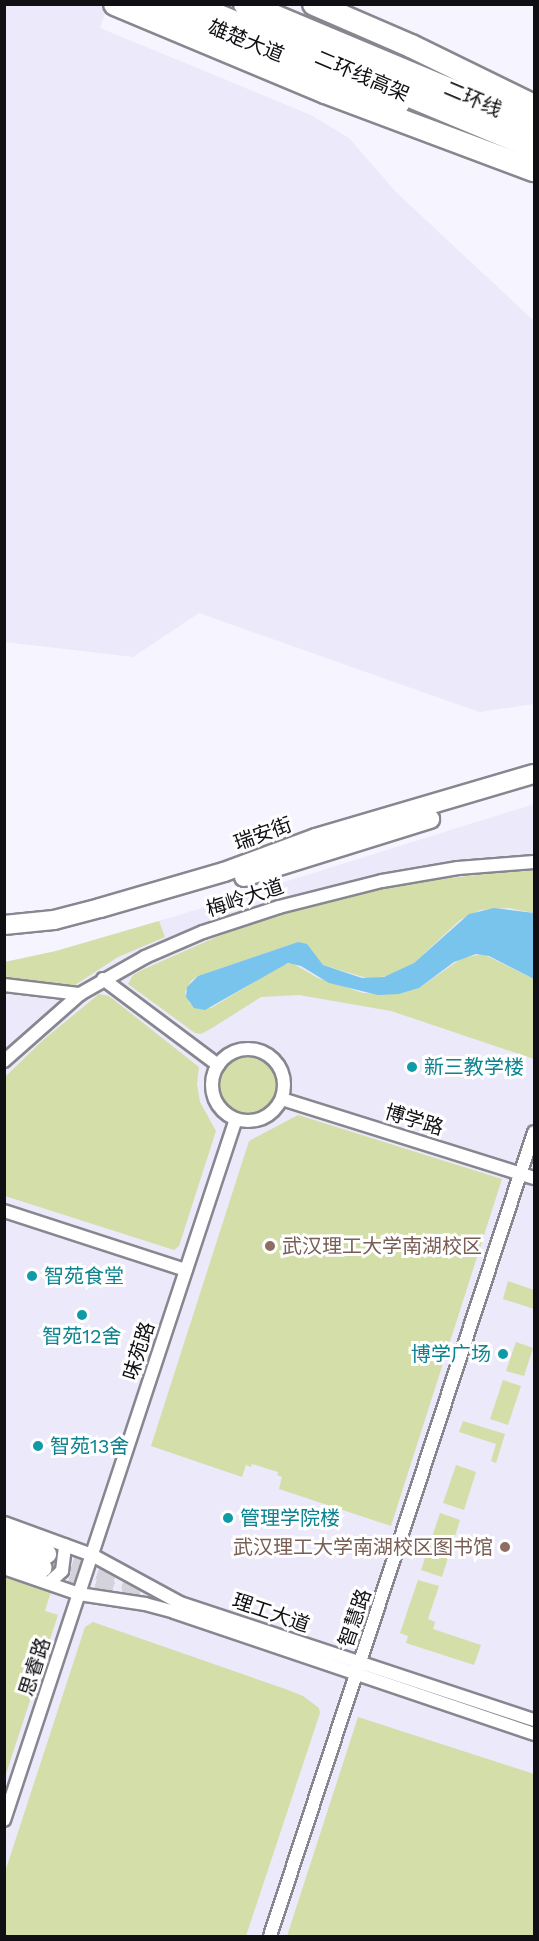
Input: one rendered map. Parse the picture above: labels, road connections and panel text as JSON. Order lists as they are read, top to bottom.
{
  "streets": {
    "highway": ["二环线高架", "二环线"],
    "main road": ["雄楚大道", "瑞安街"],
    "street": [
      "梅岭大道",
      "博学路",
      "味苑路",
      "理工大道",
      "智慧路",
      "思睿路"
    ]
  },
  "crossings": [
    ["博学路", "味苑路"],
    ["博学路", "智慧路"],
    ["味苑路", "理工大道"],
    ["味苑路", "思睿路"],
    ["理工大道", "智慧路"],
    ["理工大道", "思睿路"]
  ],
  "places": [
    "新三教学楼",
    "武汉理工大学南湖校区",
    "智苑食堂",
    "智苑12舍",
    "博学广场",
    "智苑13舍",
    "管理学院楼",
    "武汉理工大学南湖校区图书馆"
  ]
}
